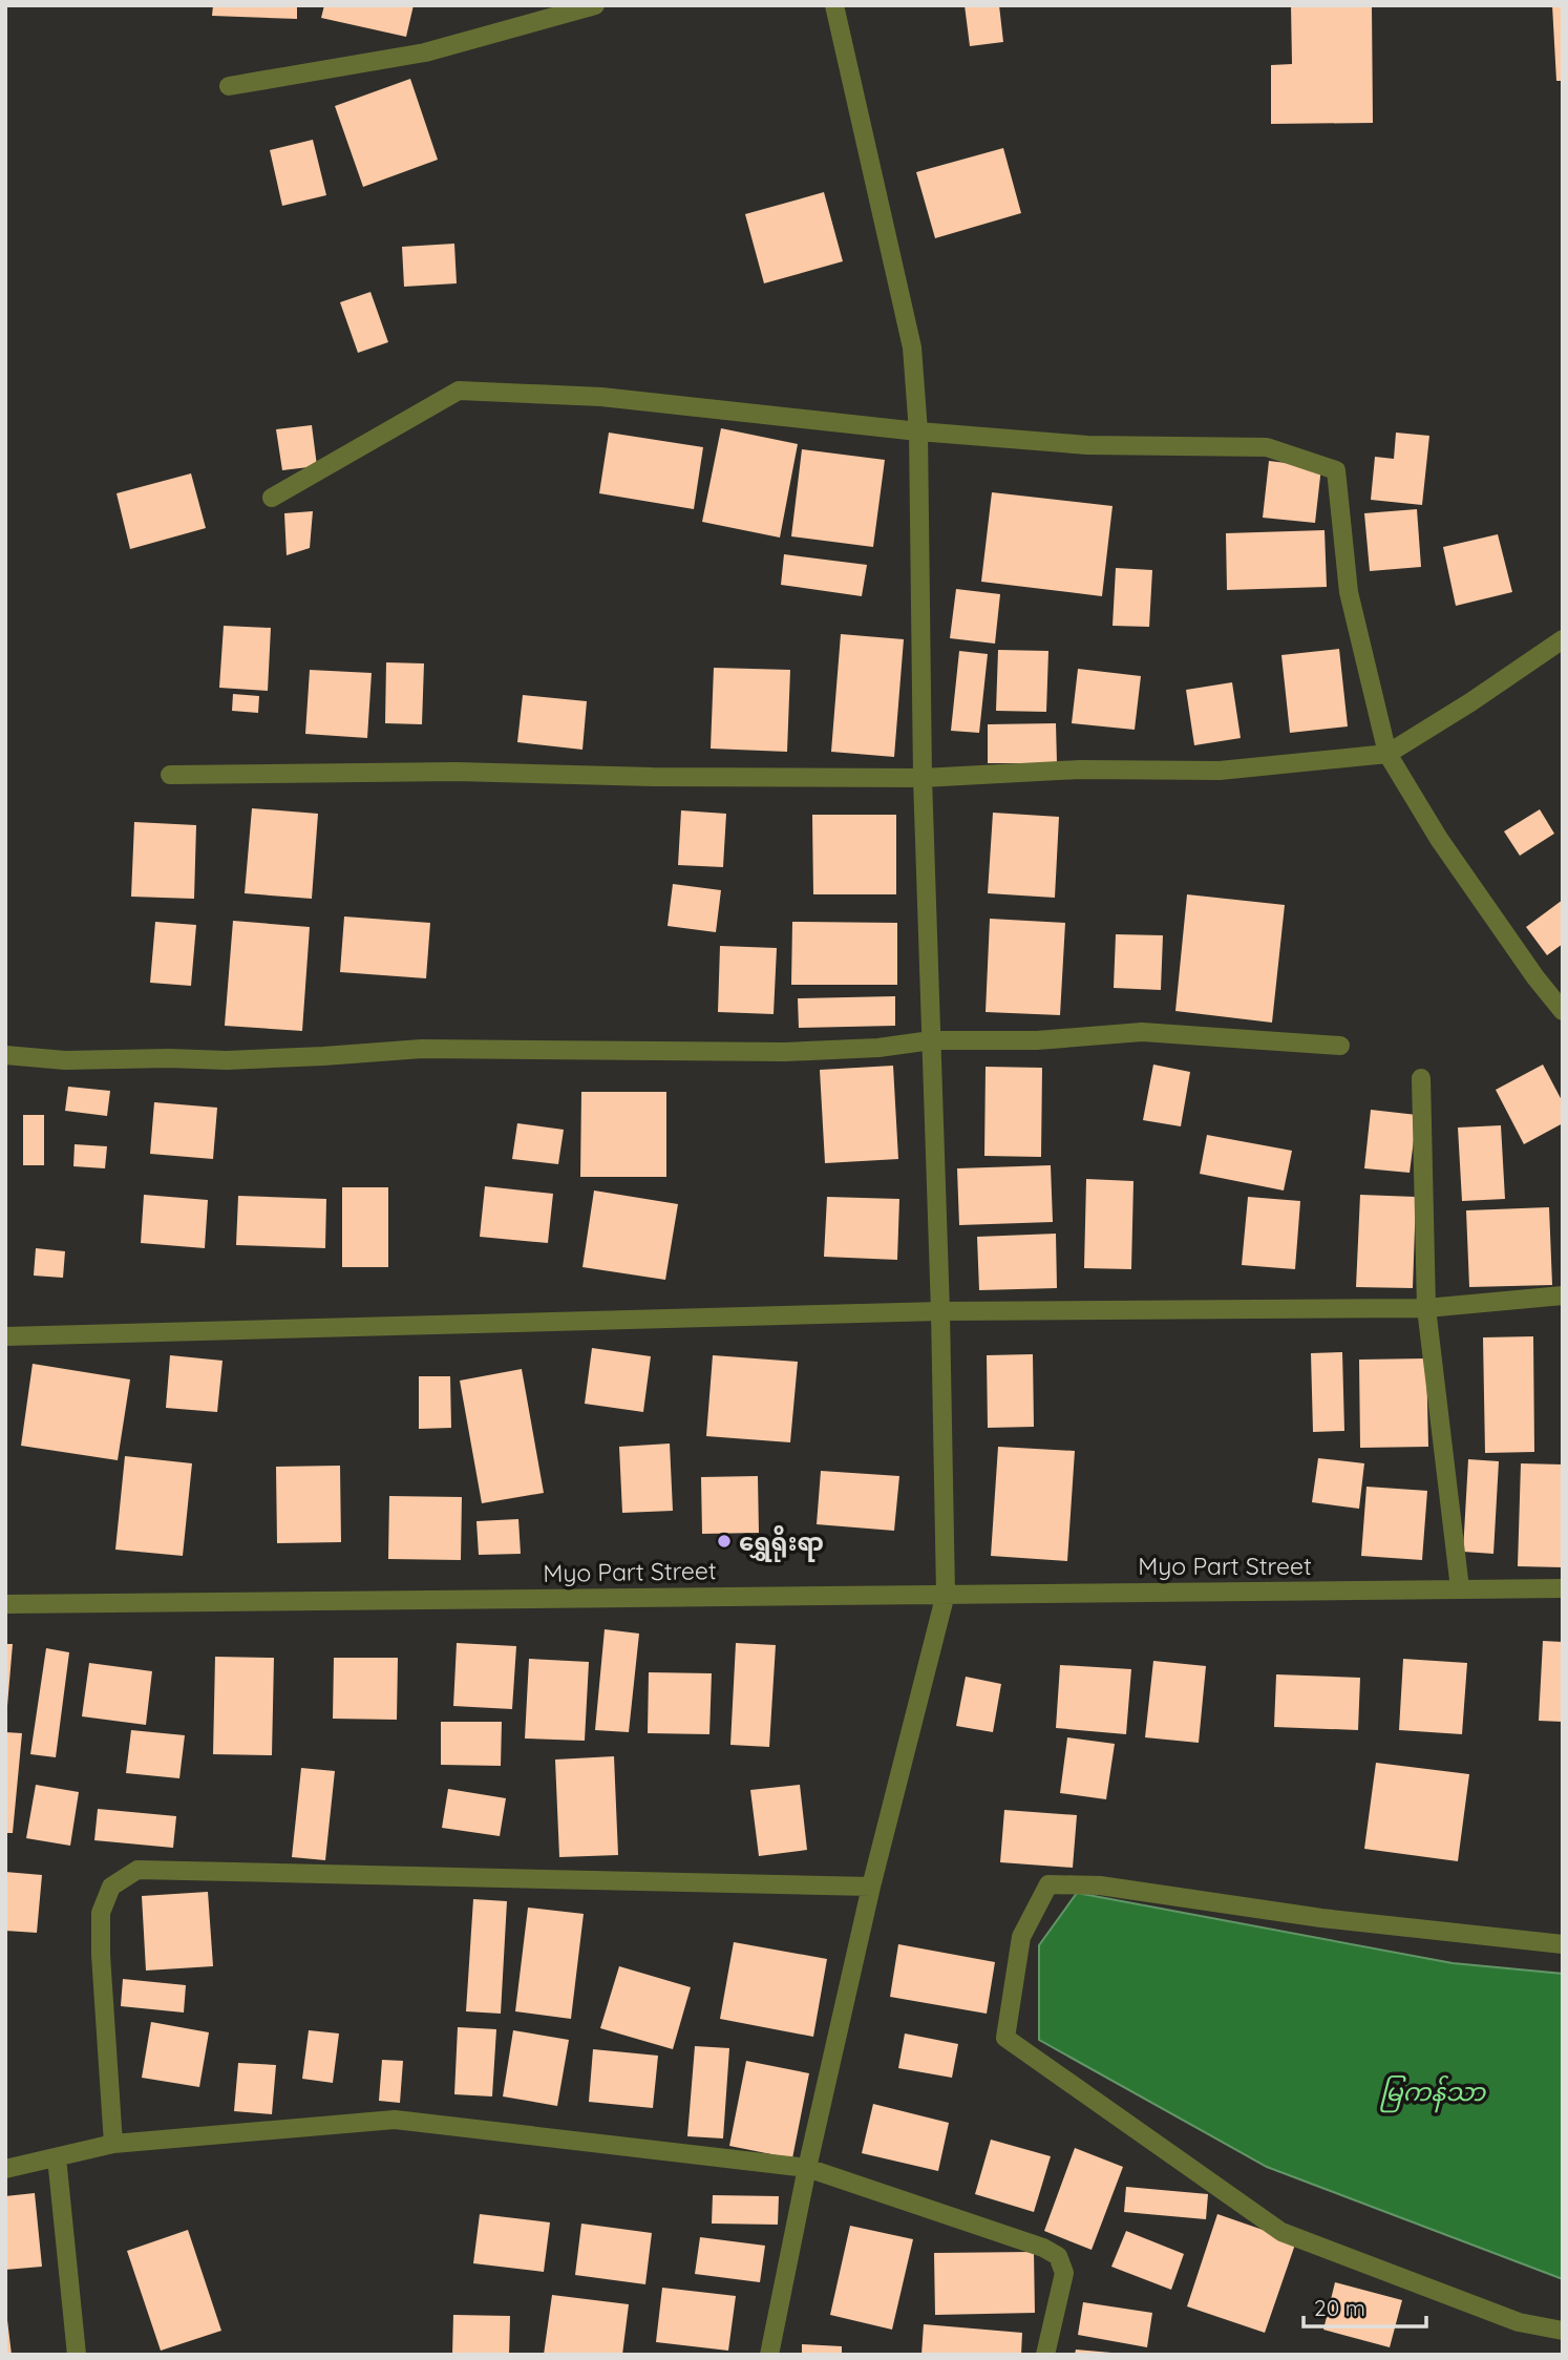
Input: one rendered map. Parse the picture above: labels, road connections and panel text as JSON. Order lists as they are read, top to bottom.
{
  "streets": {
    "street": ["Myo Part Street"]
  },
  "water": ["မြကန်သာ"],
  "places": ["ရွှေရိုးရာ"],
  "scale_bar": "20 m"
}
